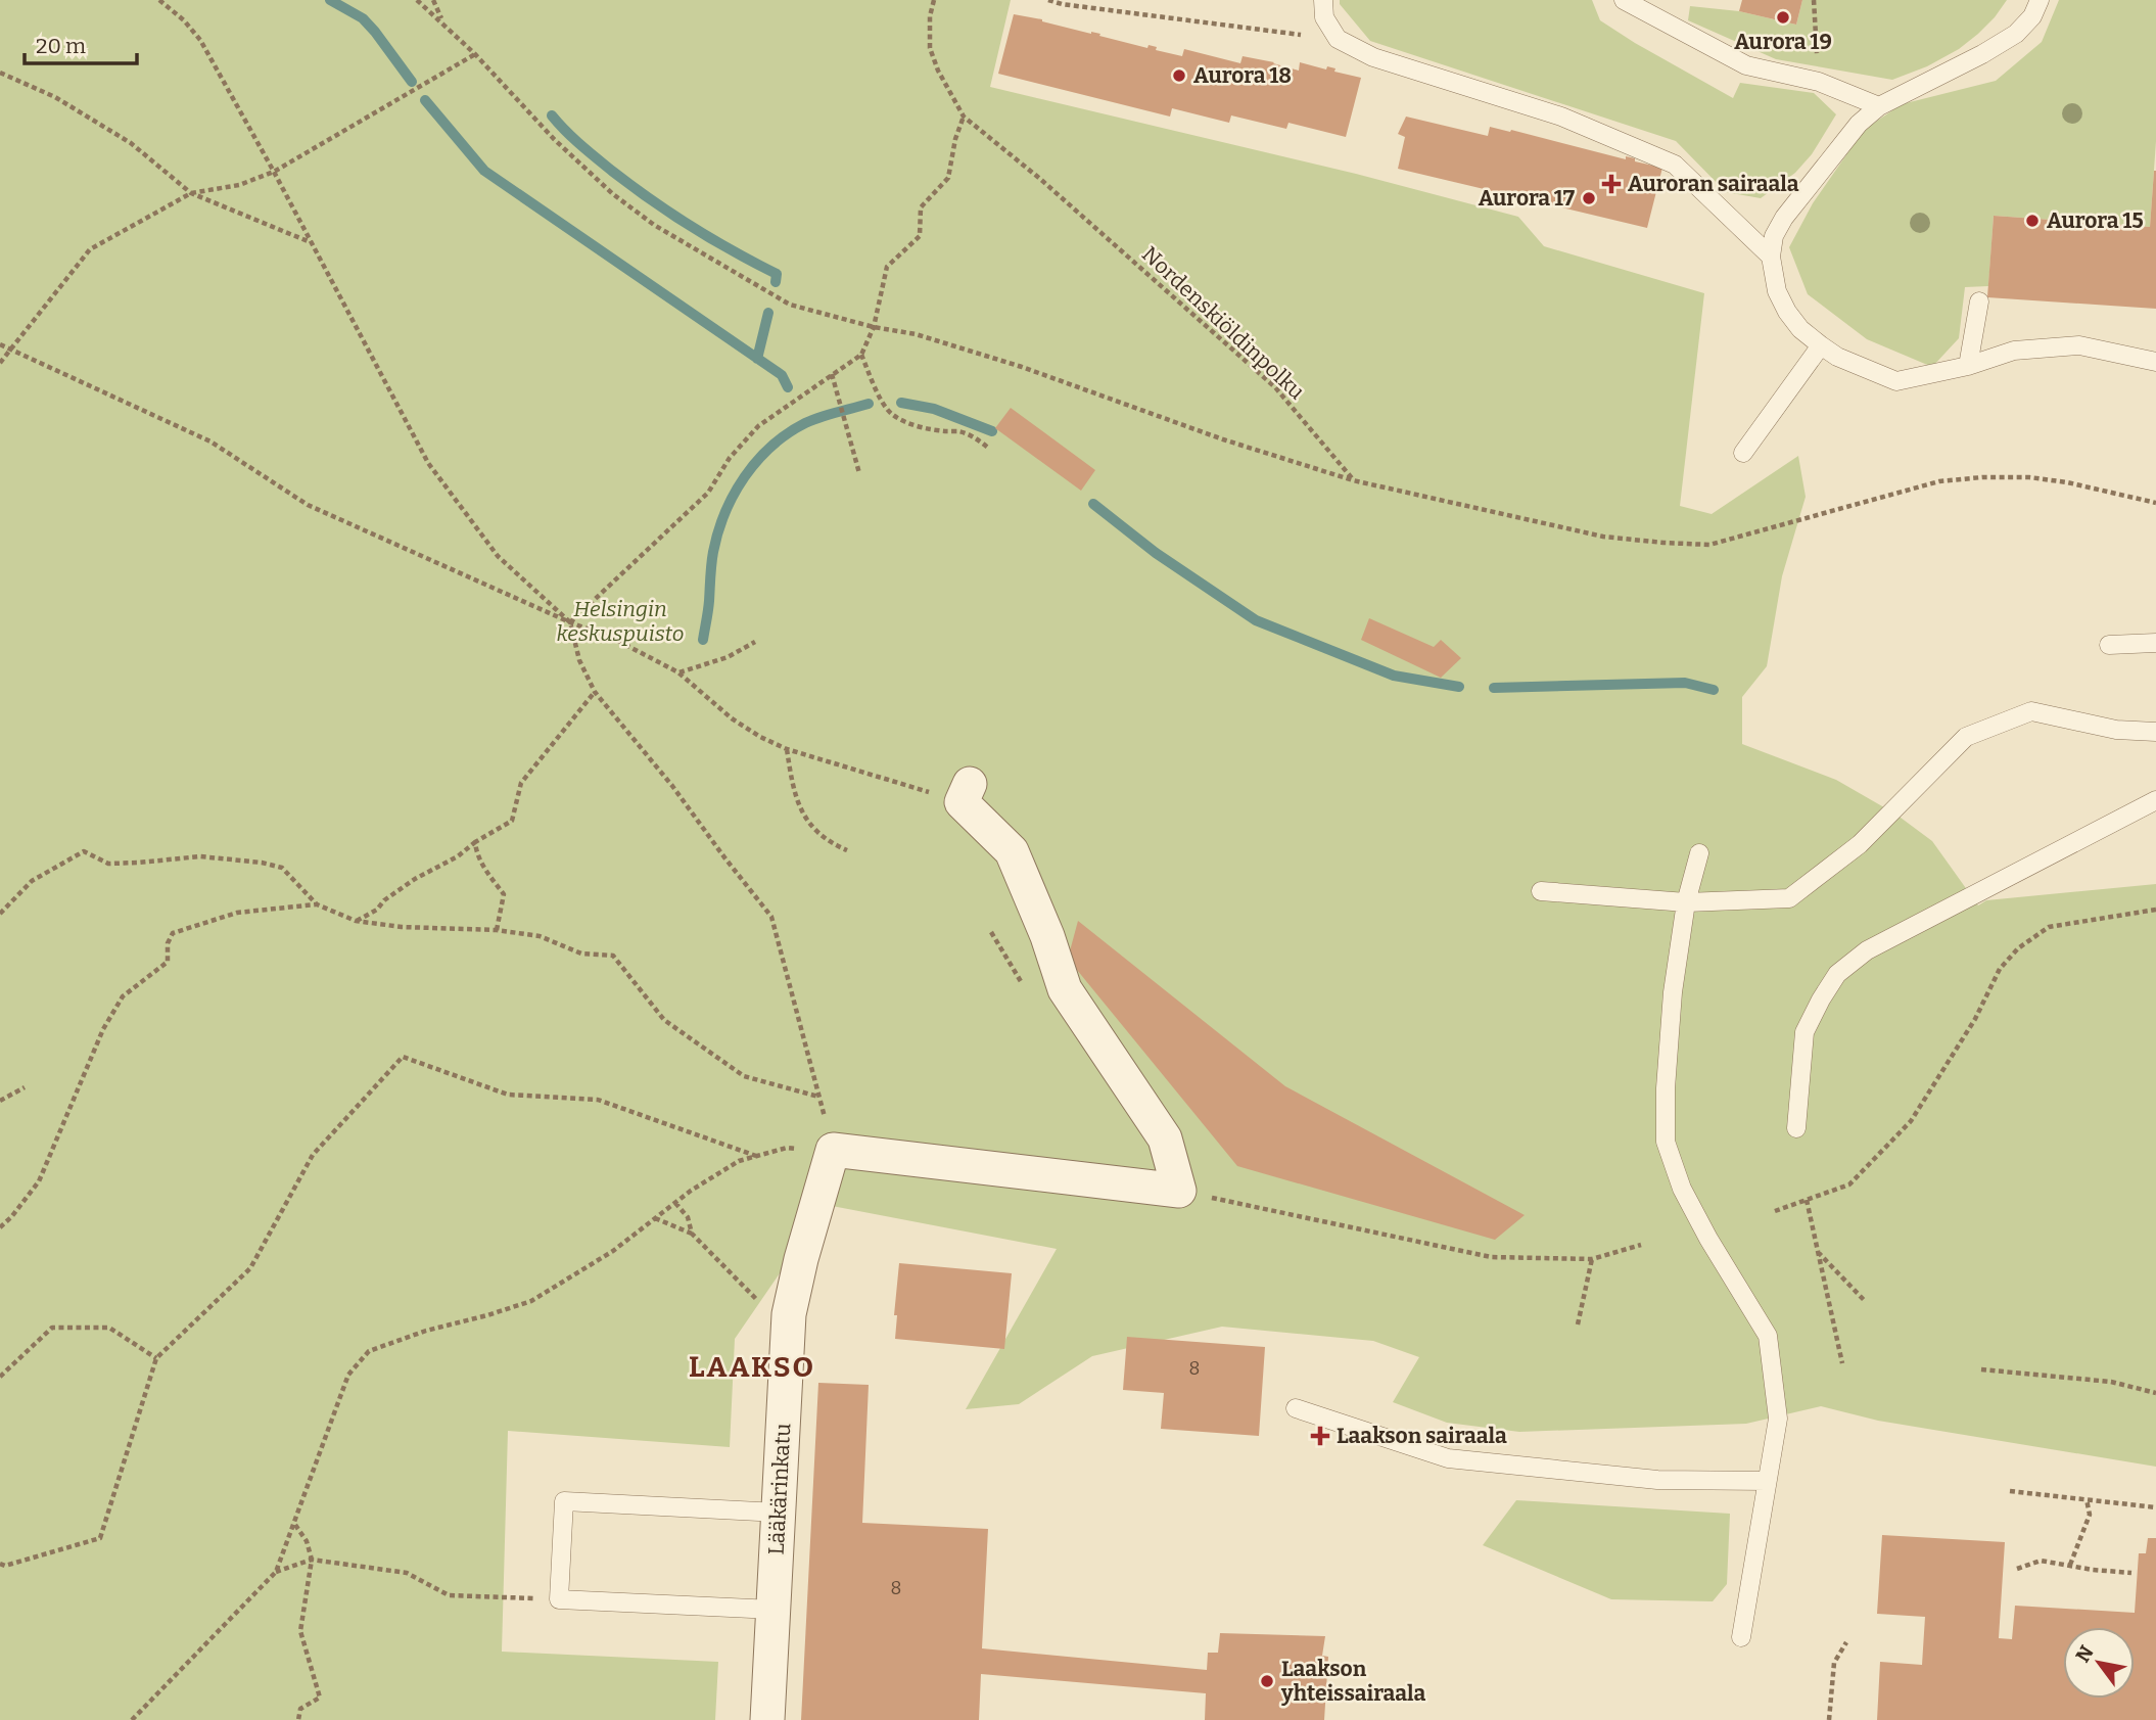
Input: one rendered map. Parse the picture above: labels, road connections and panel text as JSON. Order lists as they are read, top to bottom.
{
  "streets": {
    "street": ["Lääkärinkatu"],
    "path": ["Nordenskiöldinpolku"]
  },
  "districts": ["LAAKSO"],
  "parks": ["Helsingin keskuspuisto"],
  "places": {
    "other": [
      "Aurora 19",
      "Aurora 18",
      "Aurora 17",
      "Aurora 15",
      "Laakson yhteissairaala"
    ],
    "health": ["Auroran sairaala", "Laakson sairaala"]
  },
  "house_numbers": ["8", "8"],
  "scale_bar": "20 m",
  "north": "top left"
}
